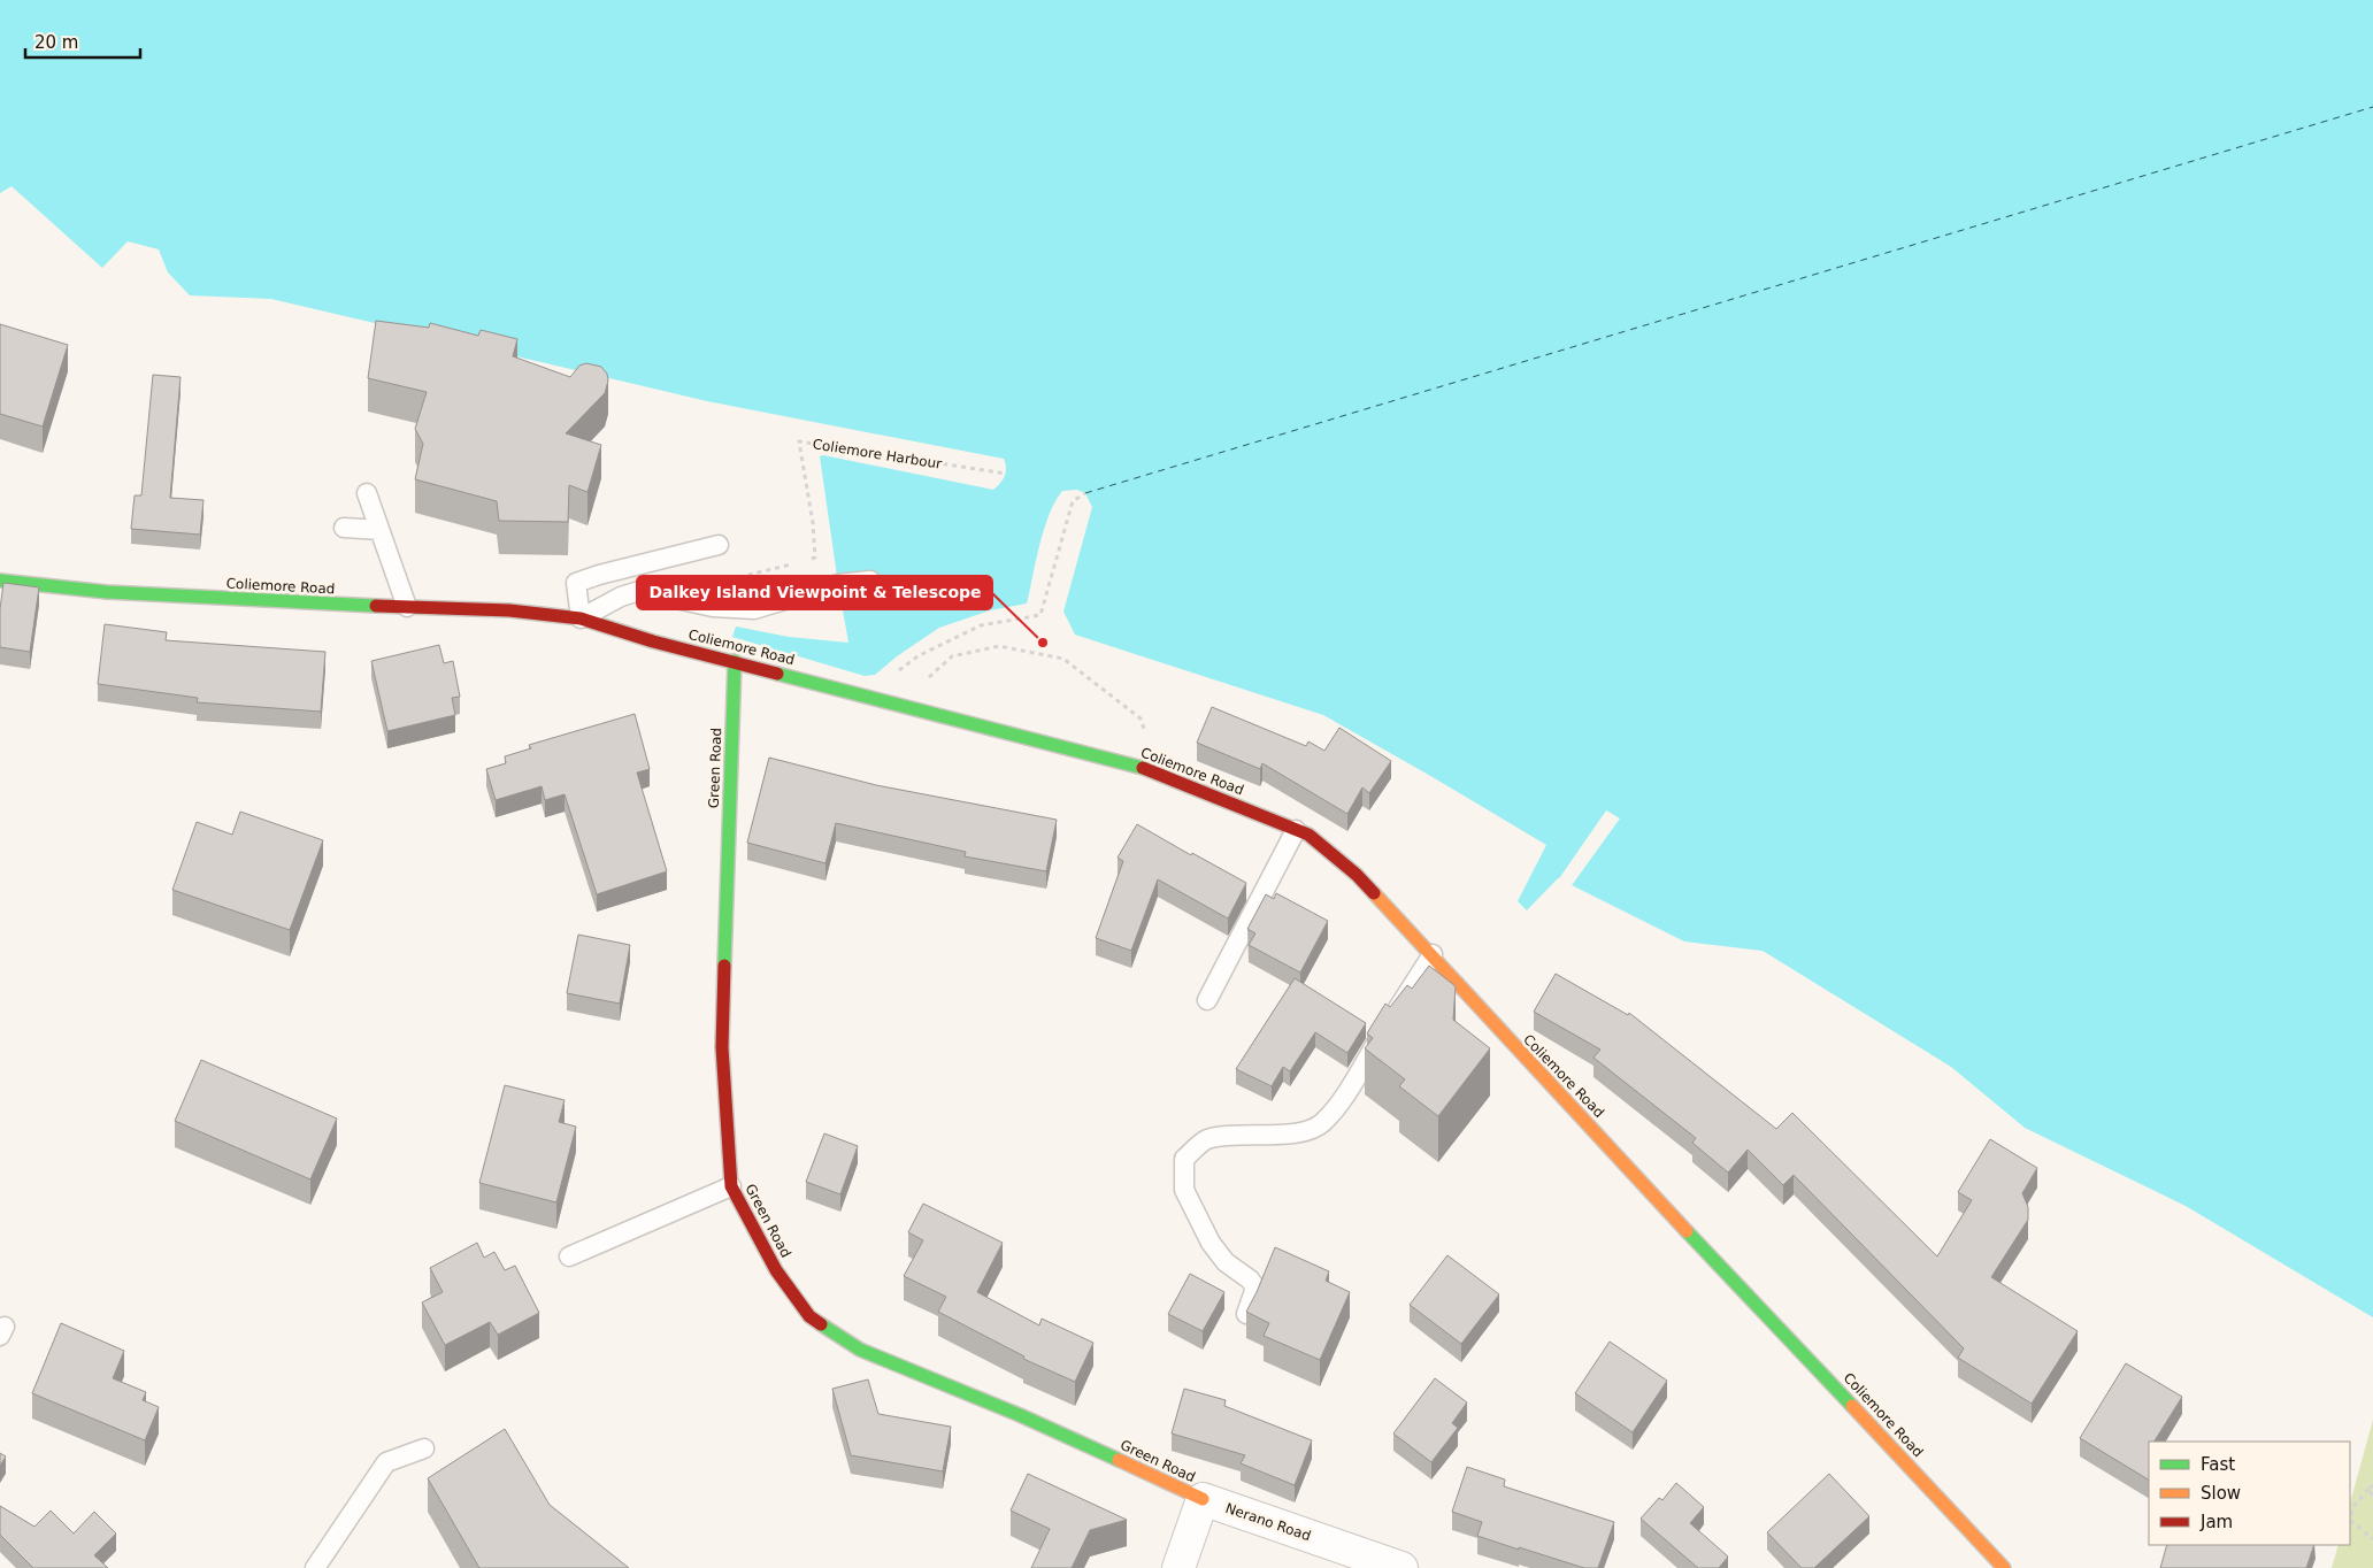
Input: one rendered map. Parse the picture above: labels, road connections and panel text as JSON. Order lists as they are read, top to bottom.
{
  "streets": {
    "street": ["Coliemore Road", "Green Road", "Nerano Road"],
    "path": ["Coliemore Harbour"]
  },
  "crossings": [
    ["Coliemore Road", "Green Road"],
    ["Green Road", "Nerano Road"]
  ],
  "places": ["Dalkey Island Viewpoint & Telescope"],
  "legend": ["Fast", "Slow", "Jam"],
  "scale_bar": "20 m"
}
